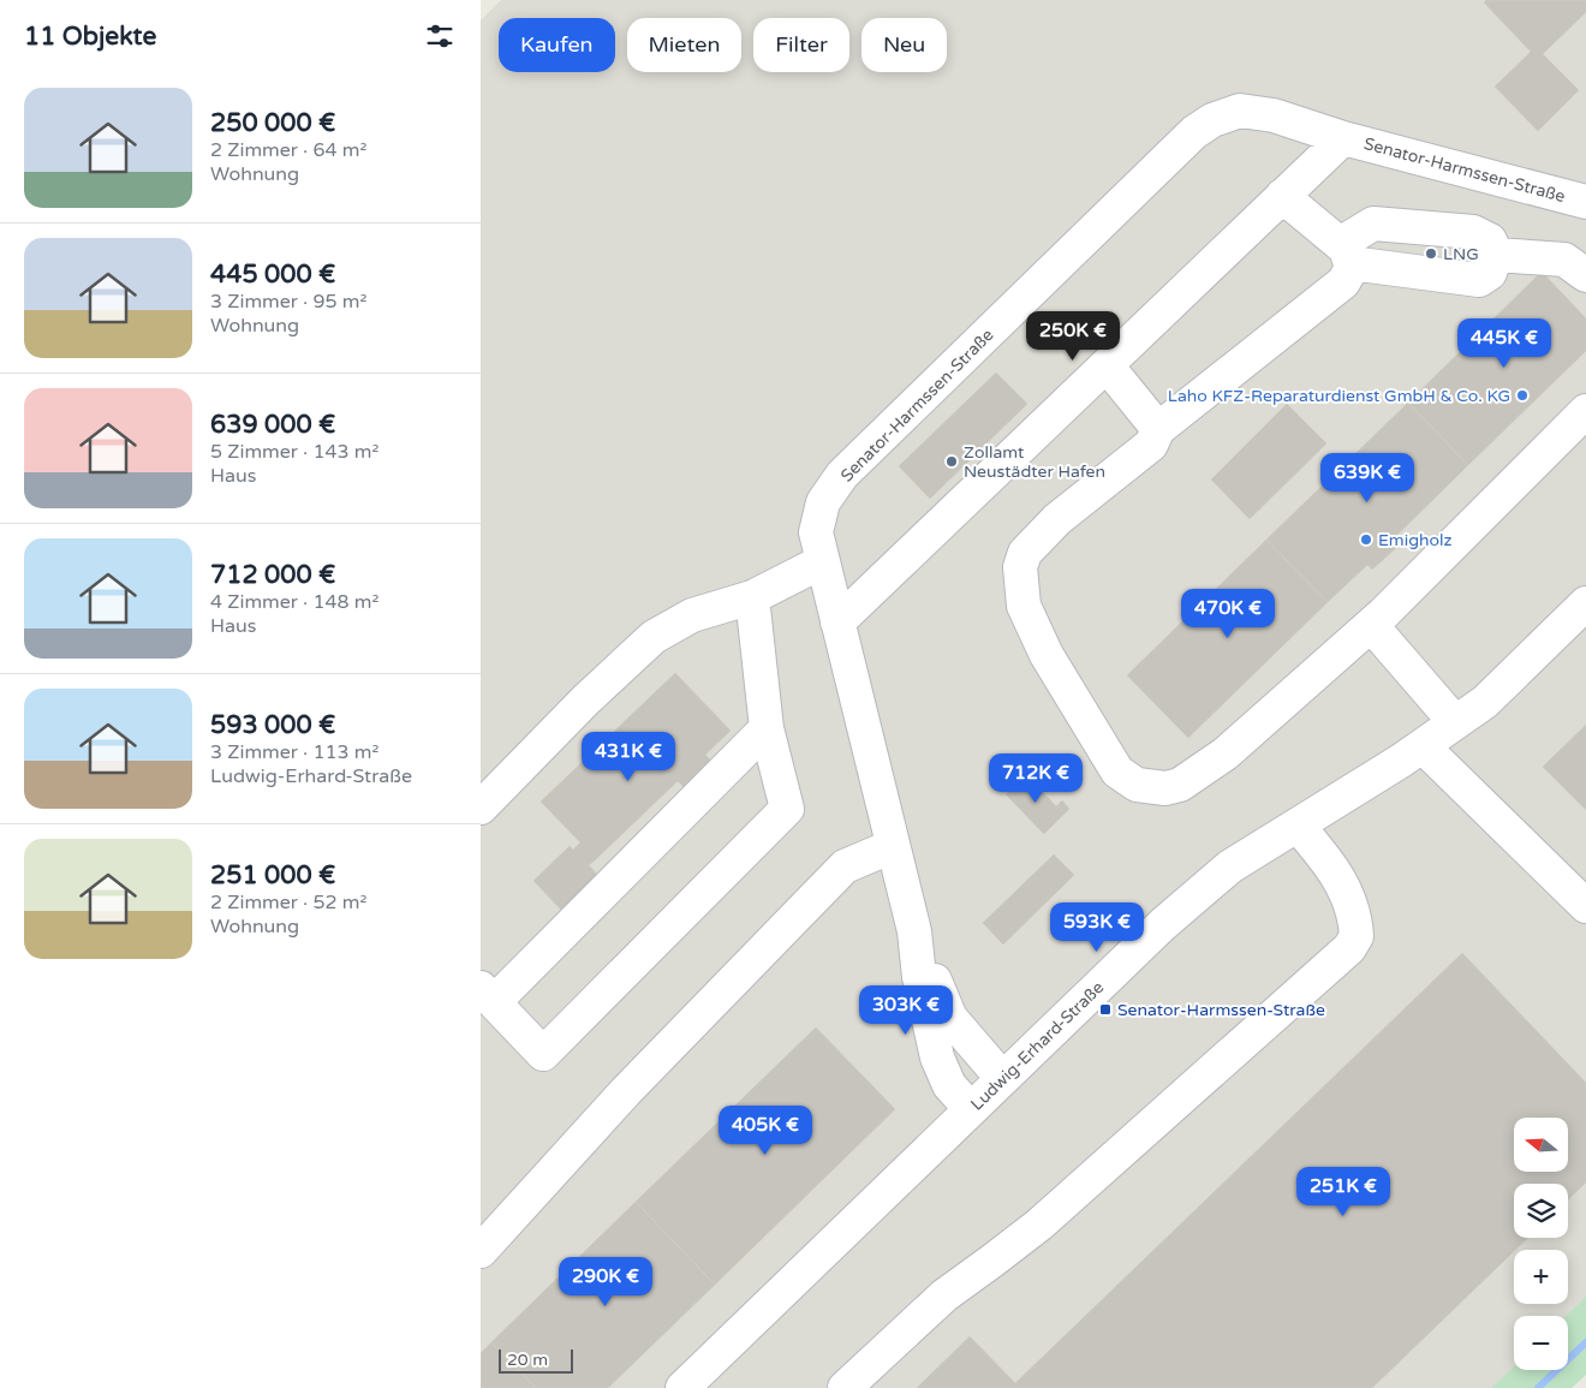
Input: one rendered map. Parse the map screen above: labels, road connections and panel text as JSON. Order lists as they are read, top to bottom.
{
  "streets": {
    "street": ["Senator-Harmssen-Straße", "Ludwig-Erhard-Straße"]
  },
  "crossings": [
    ["Senator-Harmssen-Straße", "Ludwig-Erhard-Straße"]
  ],
  "places": {
    "other": [
      "LNG",
      "Laho KFZ-Reparaturdienst GmbH & Co. KG",
      "Zollamt Neustädter Hafen",
      "Emigholz"
    ],
    "transit": ["Senator-Harmssen-Straße"]
  },
  "scale_bar": "20 m",
  "north": "left",
  "page": {
    "heading": "11 Objekte",
    "chip": [
      "Kaufen",
      "Mieten",
      "Filter",
      "Neu"
    ],
    "list": [
      {
        "name": "250 000 €",
        "note": "2 Zimmer · 64 m² · Wohnung"
      },
      {
        "name": "445 000 €",
        "note": "3 Zimmer · 95 m² · Wohnung"
      },
      {
        "name": "639 000 €",
        "note": "5 Zimmer · 143 m² · Haus"
      },
      {
        "name": "712 000 €",
        "note": "4 Zimmer · 148 m² · Haus"
      },
      {
        "name": "593 000 €",
        "note": "3 Zimmer · 113 m² · Ludwig-Erhard-Straße"
      },
      {
        "name": "251 000 €",
        "note": "2 Zimmer · 52 m² · Wohnung"
      }
    ],
    "price": [
      "250K €",
      "445K €",
      "639K €",
      "470K €",
      "431K €",
      "712K €",
      "593K €",
      "303K €",
      "405K €",
      "251K €",
      "290K €"
    ],
    "map_buttons": ["+", "−"],
    "scale": "20 m"
  }
}
